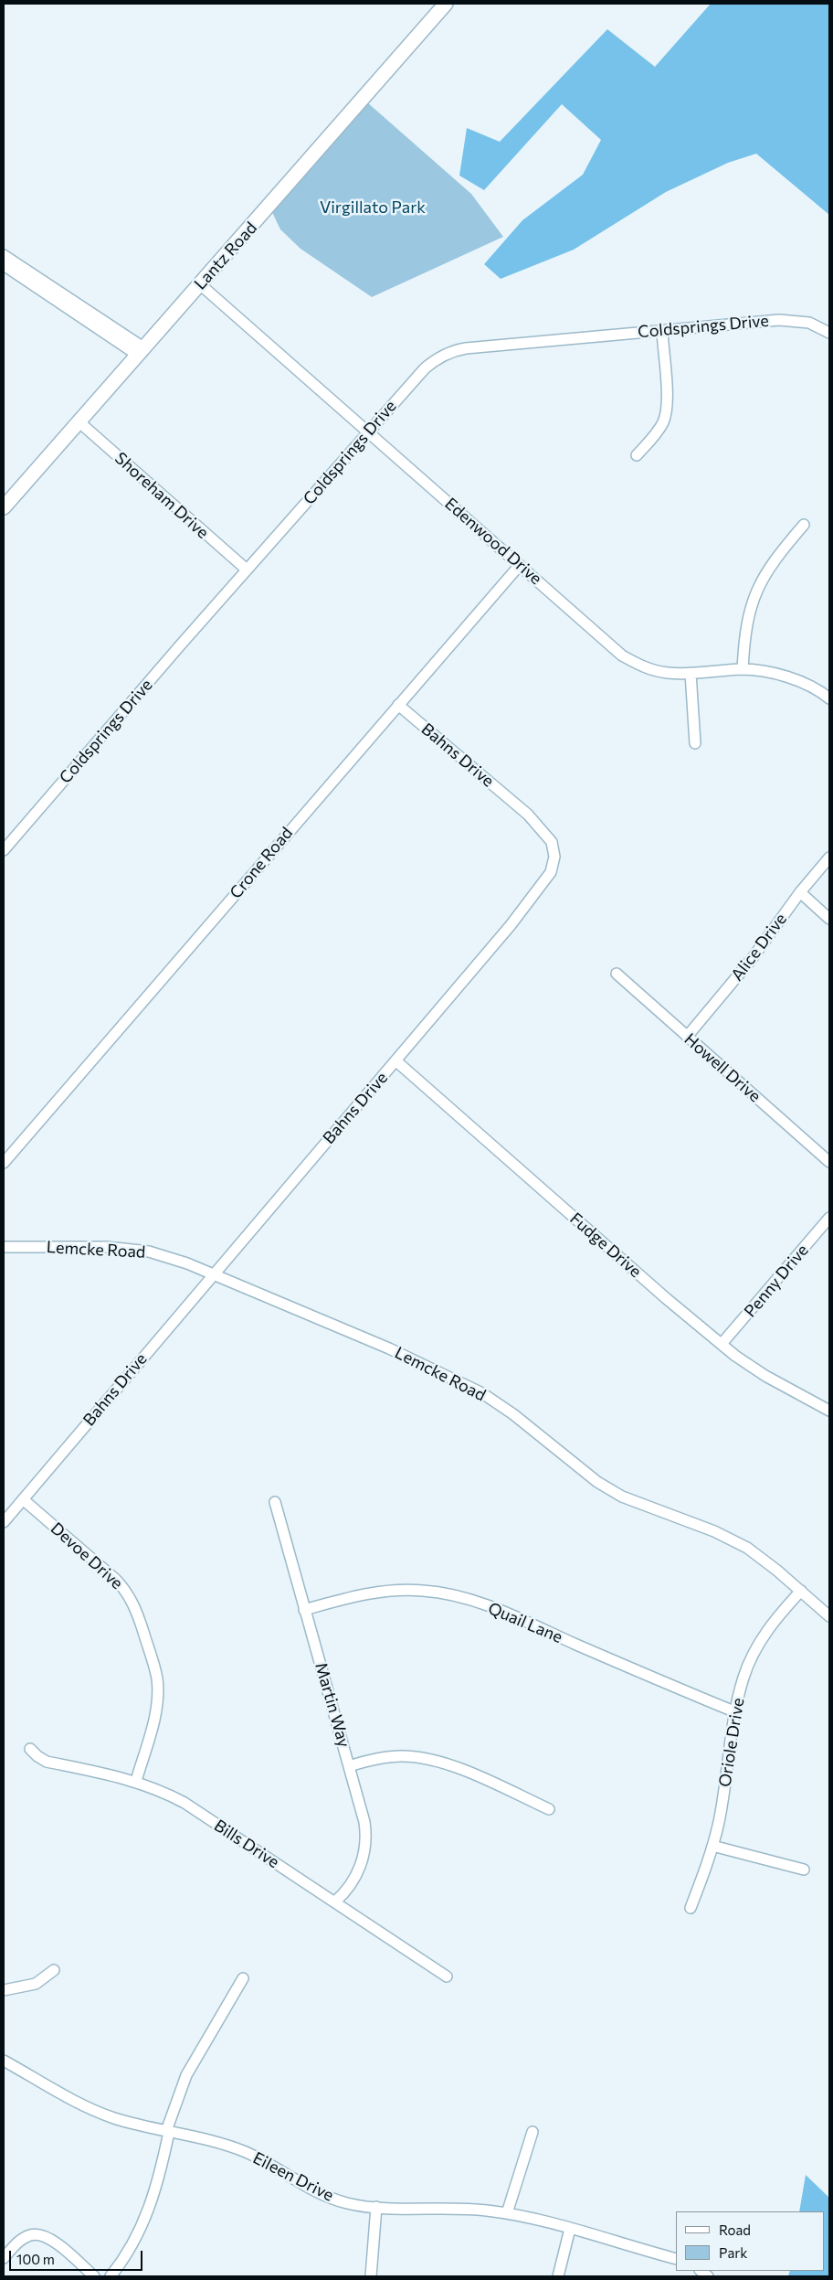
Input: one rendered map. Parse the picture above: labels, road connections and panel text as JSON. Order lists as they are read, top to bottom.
{
  "streets": {
    "street": [
      "Lantz Road",
      "Coldsprings Drive",
      "Shoreham Drive",
      "Edenwood Drive",
      "Bahns Drive",
      "Crone Road",
      "Alice Drive",
      "Howell Drive",
      "Fudge Drive",
      "Lemcke Road",
      "Penny Drive",
      "Devoe Drive",
      "Quail Lane",
      "Martin Way",
      "Oriole Drive",
      "Bills Drive",
      "Eileen Drive"
    ]
  },
  "crossings": [
    ["Lantz Road", "Shoreham Drive"],
    ["Lantz Road", "Edenwood Drive"],
    ["Coldsprings Drive", "Shoreham Drive"],
    ["Coldsprings Drive", "Edenwood Drive"],
    ["Edenwood Drive", "Crone Road"],
    ["Bahns Drive", "Crone Road"],
    ["Bahns Drive", "Fudge Drive"],
    ["Bahns Drive", "Lemcke Road"],
    ["Bahns Drive", "Devoe Drive"],
    ["Alice Drive", "Howell Drive"],
    ["Fudge Drive", "Penny Drive"],
    ["Lemcke Road", "Oriole Drive"],
    ["Devoe Drive", "Bills Drive"],
    ["Quail Lane", "Martin Way"],
    ["Quail Lane", "Oriole Drive"],
    ["Martin Way", "Bills Drive"]
  ],
  "parks": ["Virgillato Park"],
  "legend": ["Road", "Park"],
  "scale_bar": "100 m"
}
